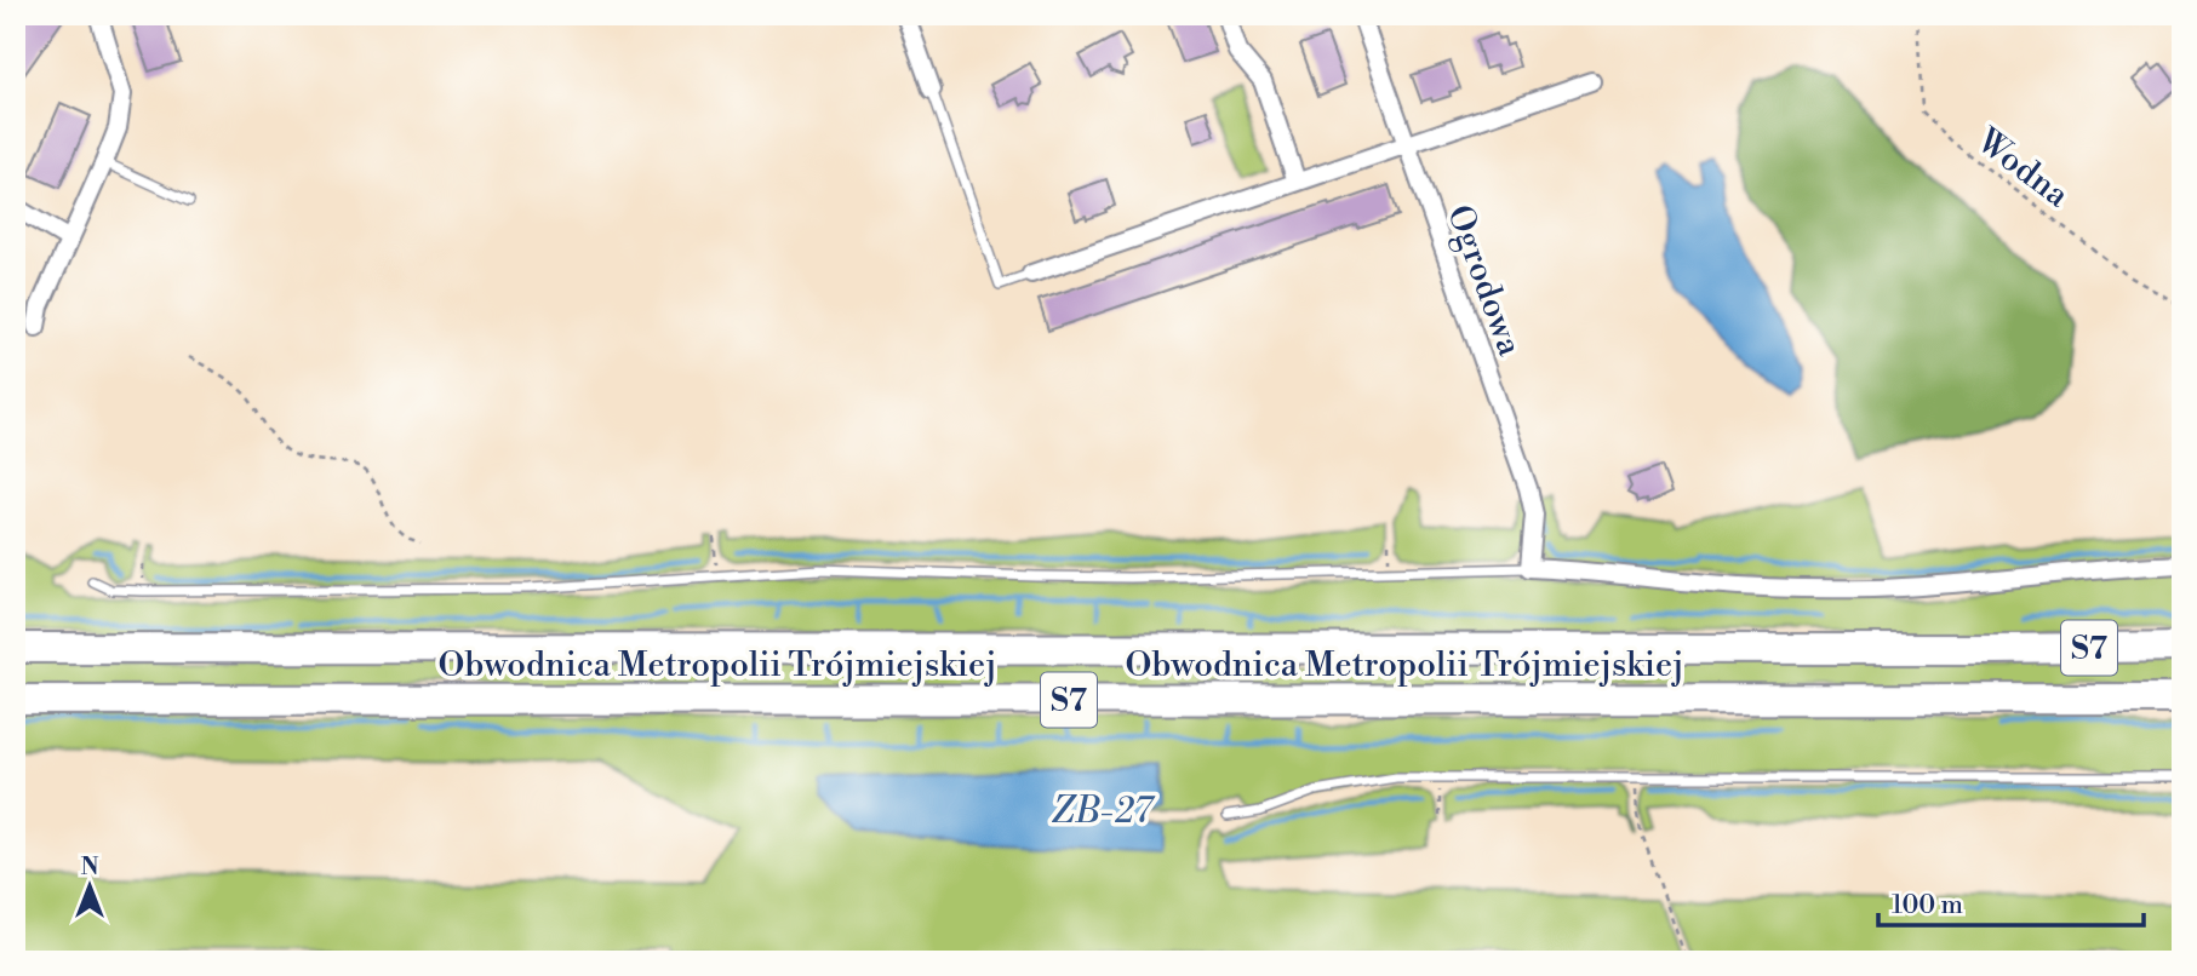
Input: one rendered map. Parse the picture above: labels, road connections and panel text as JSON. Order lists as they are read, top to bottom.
{
  "streets": {
    "highway": ["S7", "Obwodnica Metropolii Trójmiejskiej"],
    "street": ["Ogrodowa"],
    "path": ["Wodna"]
  },
  "water": ["ZB-27"],
  "scale_bar": "100 m",
  "north": "top"
}
